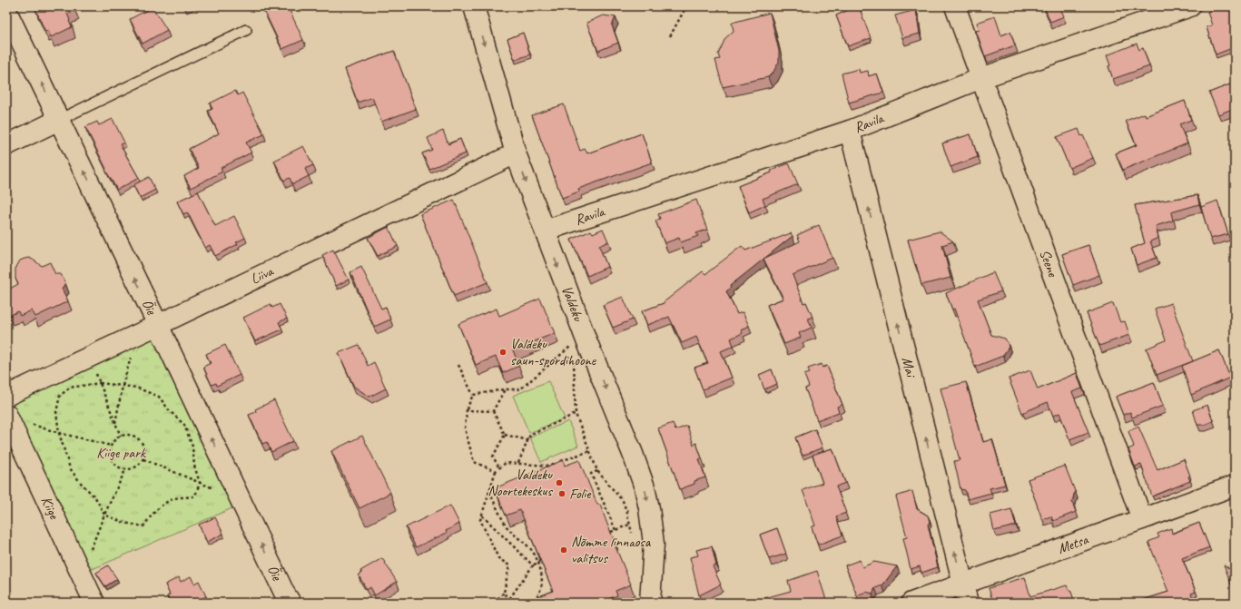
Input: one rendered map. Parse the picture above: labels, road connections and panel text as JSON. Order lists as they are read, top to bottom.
{
  "streets": {
    "street": [
      "Ravila",
      "Seene",
      "Liiva",
      "Valdeku",
      "Õie",
      "Mai",
      "Kiige",
      "Metsa"
    ]
  },
  "crossings": [
    ["Ravila", "Seene"],
    ["Ravila", "Valdeku"],
    ["Ravila", "Mai"],
    ["Seene", "Metsa"],
    ["Liiva", "Valdeku"],
    ["Liiva", "Õie"],
    ["Mai", "Metsa"]
  ],
  "one_way": ["Valdeku", "Õie", "Mai"],
  "parks": ["Kiige park"],
  "places": [
    "Valdeku saun-spordihoone",
    "Valdeku Noortekeskus",
    "Folie",
    "Nõmme linnaosa valitsus"
  ]
}
